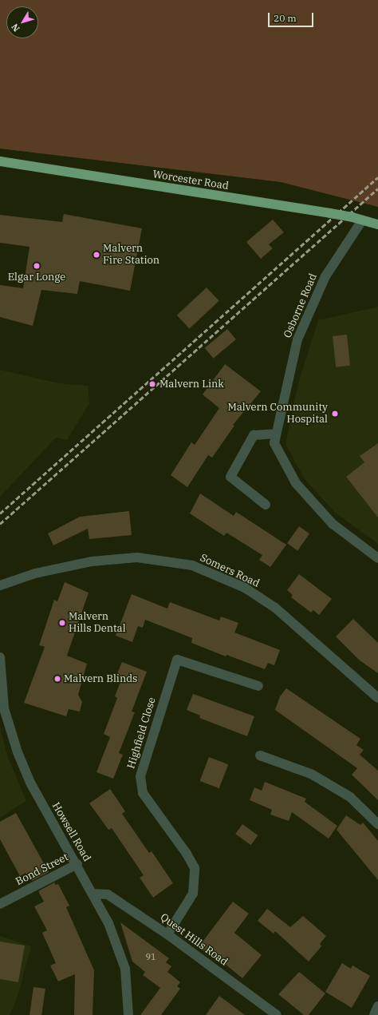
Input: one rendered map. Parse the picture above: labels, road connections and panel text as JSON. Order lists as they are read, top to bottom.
{
  "streets": {
    "highway": ["Worcester Road"],
    "street": [
      "Osborne Road",
      "Somers Road",
      "Highfield Close",
      "Howsell Road",
      "Bond Street",
      "Quest Hills Road"
    ]
  },
  "crossings": [
    ["Worcester Road", "Osborne Road"],
    ["Highfield Close", "Quest Hills Road"],
    ["Howsell Road", "Bond Street"],
    ["Howsell Road", "Quest Hills Road"]
  ],
  "places": [
    "Malvern Fire Station",
    "Elgar Longe",
    "Malvern Link",
    "Malvern Community Hospital",
    "Malvern Hills Dental",
    "Malvern Blinds"
  ],
  "house_numbers": ["91"],
  "scale_bar": "20 m",
  "north": "bottom left"
}
